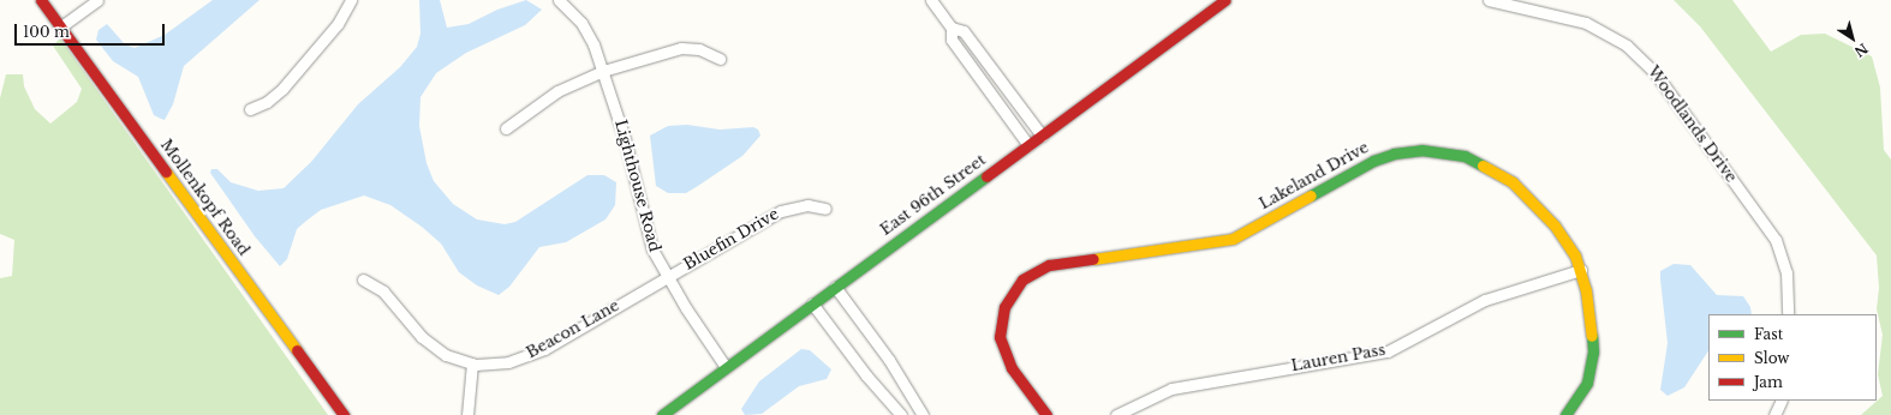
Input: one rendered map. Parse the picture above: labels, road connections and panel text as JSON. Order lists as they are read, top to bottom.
{
  "streets": {
    "street": [
      "Woodlands Drive",
      "Lakeland Drive",
      "Lighthouse Road",
      "East 96th Street",
      "Mollenkopf Road",
      "Bluefin Drive",
      "Beacon Lane",
      "Lauren Pass"
    ]
  },
  "crossings": [
    ["Lakeland Drive", "Lauren Pass"],
    ["Lighthouse Road", "East 96th Street"],
    ["Lighthouse Road", "Bluefin Drive"],
    ["Lighthouse Road", "Beacon Lane"],
    ["Bluefin Drive", "Beacon Lane"]
  ],
  "legend": ["Fast", "Slow", "Jam"],
  "scale_bar": "100 m",
  "north": "bottom right"
}
